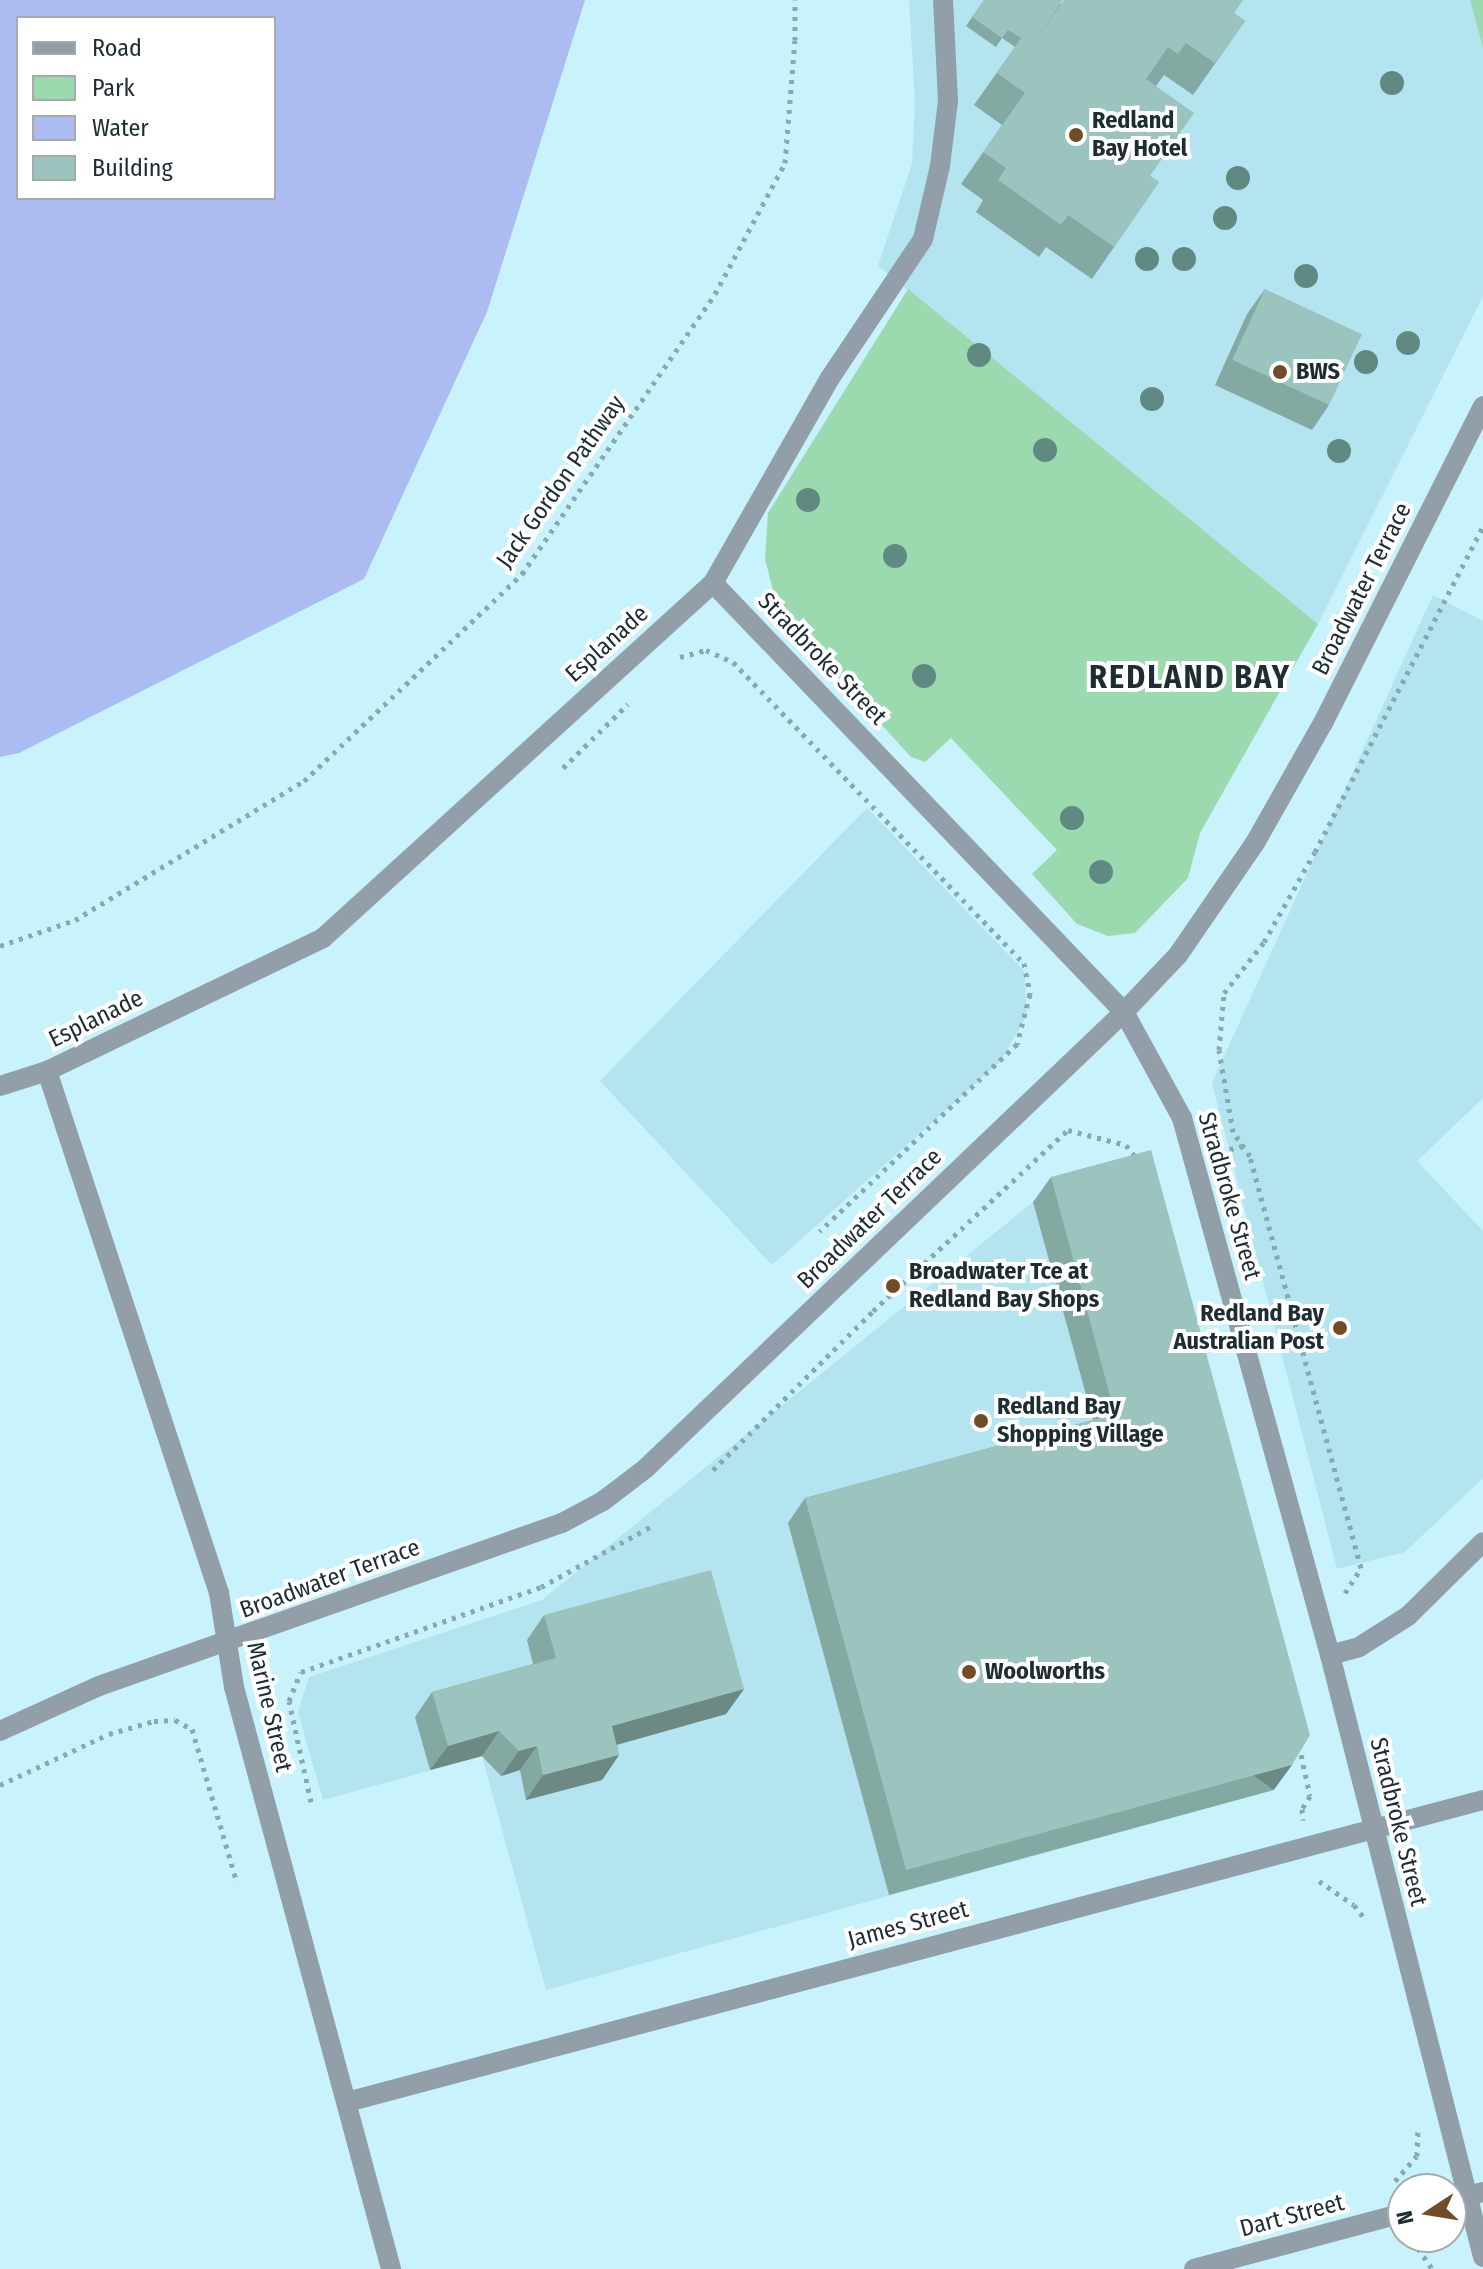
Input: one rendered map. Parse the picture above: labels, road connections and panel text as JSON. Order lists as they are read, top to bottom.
{
  "streets": {
    "street": [
      "Broadwater Terrace",
      "Esplanade",
      "Stradbroke Street",
      "Marine Street",
      "James Street",
      "Dart Street"
    ],
    "path": ["Jack Gordon Pathway"]
  },
  "crossings": [
    ["Broadwater Terrace", "Stradbroke Street"],
    ["Broadwater Terrace", "Marine Street"],
    ["Esplanade", "Stradbroke Street"],
    ["Esplanade", "Marine Street"],
    ["Stradbroke Street", "James Street"],
    ["Marine Street", "James Street"]
  ],
  "districts": ["REDLAND BAY"],
  "places": [
    "Redland Bay Hotel",
    "BWS",
    "Broadwater Tce at Redland Bay Shops",
    "Redland Bay Australian Post",
    "Redland Bay Shopping Village",
    "Woolworths"
  ],
  "legend": [
    "Road",
    "Park",
    "Water",
    "Building"
  ],
  "north": "left"
}
